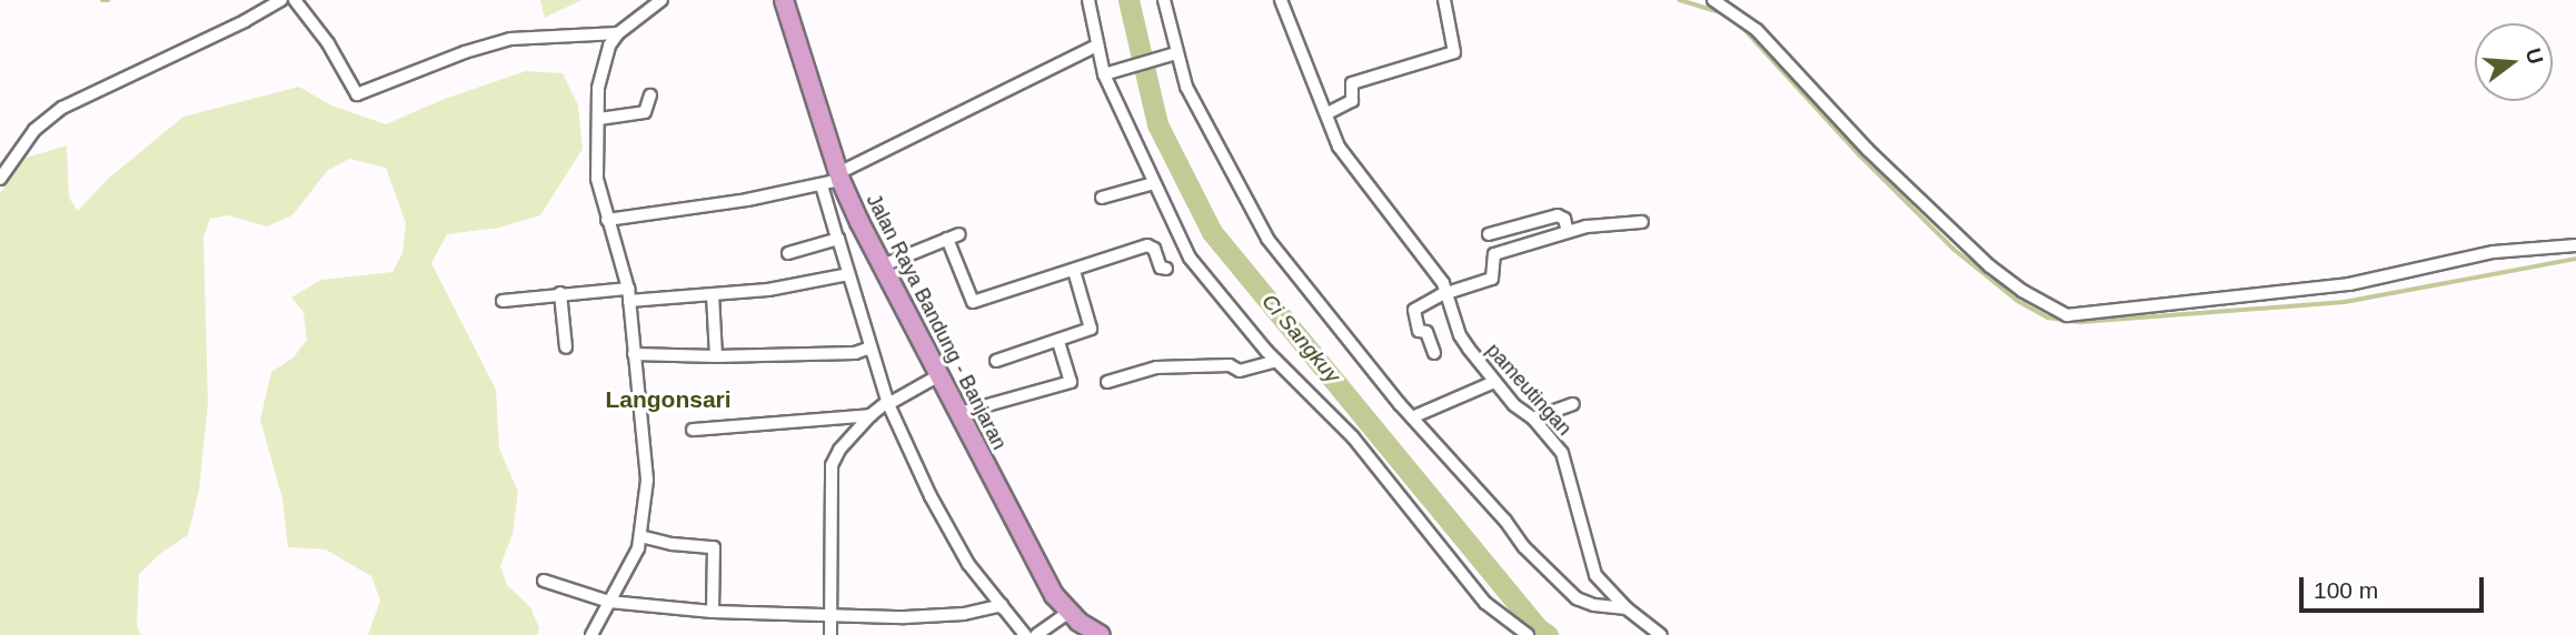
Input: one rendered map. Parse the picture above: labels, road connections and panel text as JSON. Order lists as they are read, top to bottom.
{
  "streets": {
    "main road": ["Jalan Raya Bandung - Banjaran"],
    "street": ["pameutingan"]
  },
  "districts": ["Langonsari"],
  "water": ["Ci Sangkuy"],
  "scale_bar": "100 m",
  "north": "right"
}
